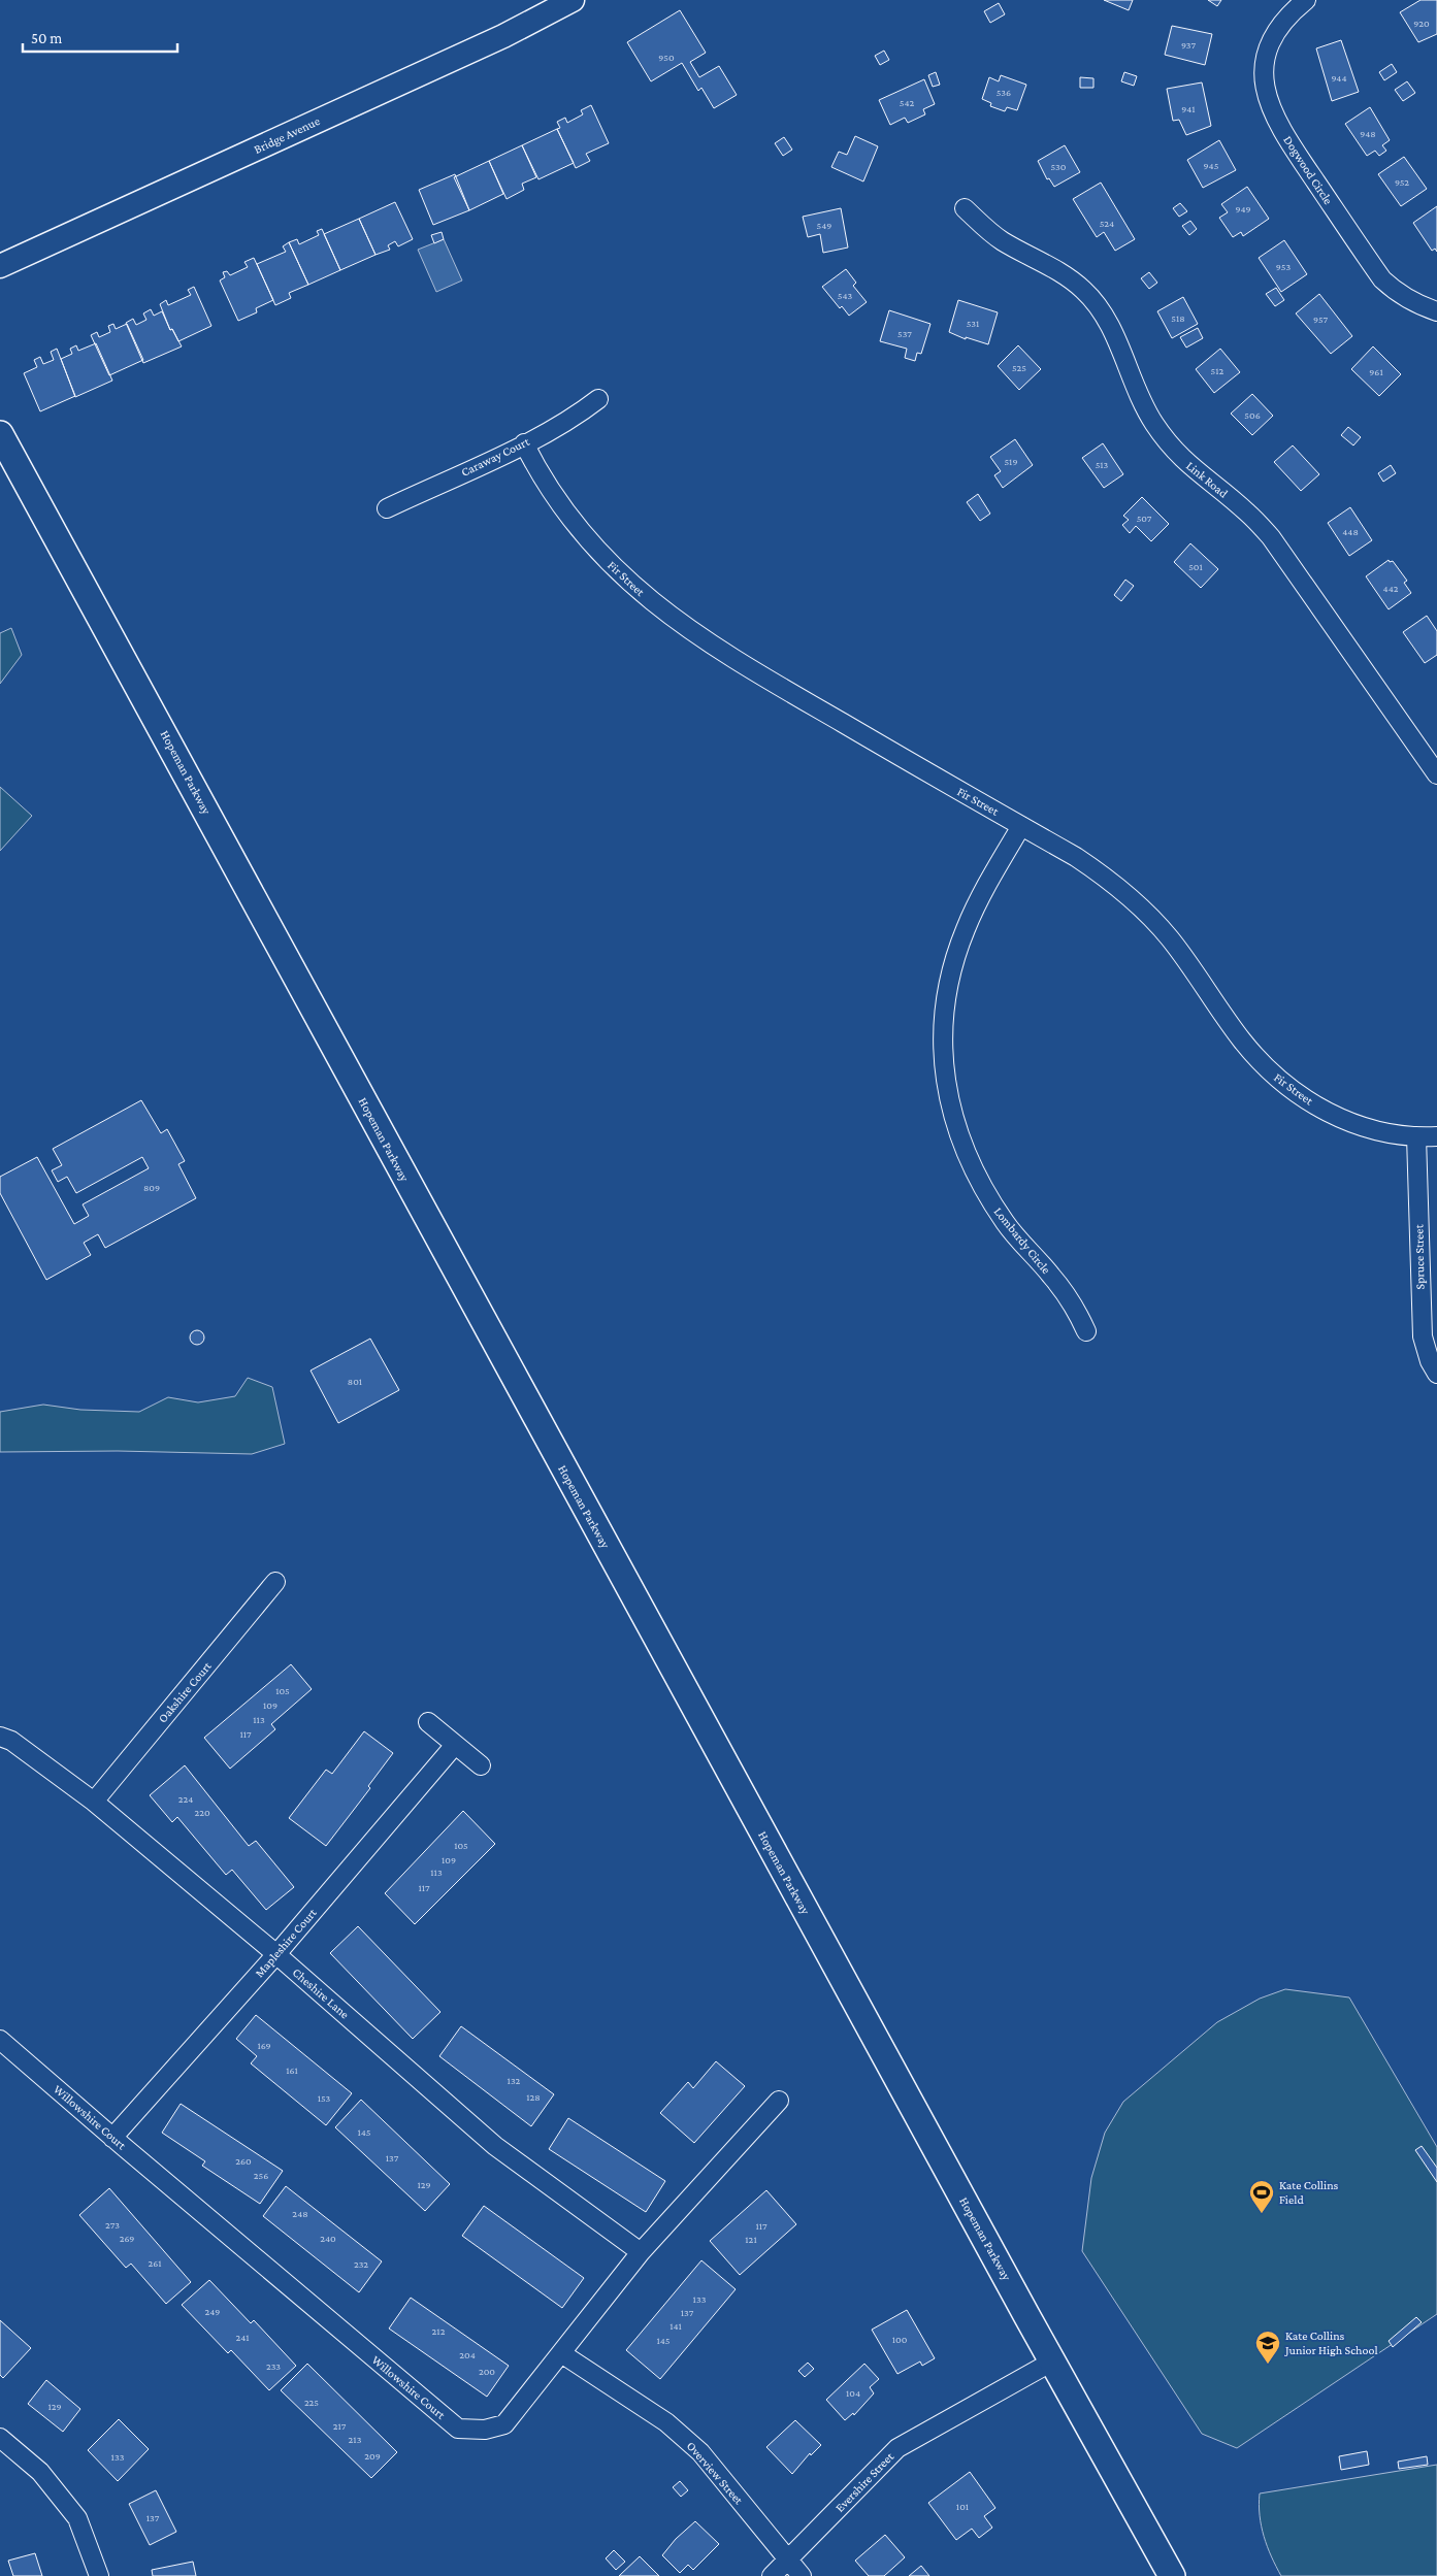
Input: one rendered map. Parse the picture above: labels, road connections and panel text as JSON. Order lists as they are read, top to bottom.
{
  "streets": {
    "main road": ["Hopeman Parkway"],
    "street": [
      "Bridge Avenue",
      "Dogwood Circle",
      "Caraway Court",
      "Link Road",
      "Fir Street",
      "Lombardy Circle",
      "Spruce Street",
      "Oakshire Court",
      "Mapleshire Court",
      "Cheshire Lane",
      "Willowshire Court",
      "Overview Street",
      "Evershire Street"
    ]
  },
  "crossings": [
    ["Caraway Court", "Fir Street"],
    ["Fir Street", "Lombardy Circle"],
    ["Fir Street", "Spruce Street"],
    ["Hopeman Parkway", "Evershire Street"],
    ["Oakshire Court", "Cheshire Lane"],
    ["Mapleshire Court", "Cheshire Lane"],
    ["Mapleshire Court", "Willowshire Court"],
    ["Cheshire Lane", "Willowshire Court"],
    ["Willowshire Court", "Overview Street"],
    ["Overview Street", "Evershire Street"]
  ],
  "places": {
    "sports": ["Kate Collins Field"],
    "school or university": ["Kate Collins Junior High School"]
  },
  "house_numbers": [
    "920",
    "937",
    "950",
    "944",
    "536",
    "542",
    "941",
    "948",
    "945",
    "530",
    "952",
    "949",
    "524",
    "549",
    "953",
    "543",
    "518",
    "957",
    "531",
    "537",
    "525",
    "512",
    "961",
    "506",
    "519",
    "513",
    "507",
    "448",
    "501",
    "442",
    "809",
    "801",
    "105",
    "109",
    "113",
    "117",
    "224",
    "220",
    "105",
    "109",
    "113",
    "117",
    "169",
    "161",
    "132",
    "128",
    "153",
    "145",
    "137",
    "260",
    "256",
    "129",
    "248",
    "273",
    "117",
    "269",
    "240",
    "121",
    "261",
    "232",
    "133",
    "249",
    "137",
    "141",
    "212",
    "241",
    "100",
    "145",
    "204",
    "233",
    "200",
    "104",
    "225",
    "129",
    "217",
    "213",
    "209",
    "133",
    "101",
    "137"
  ],
  "scale_bar": "50 m"
}
